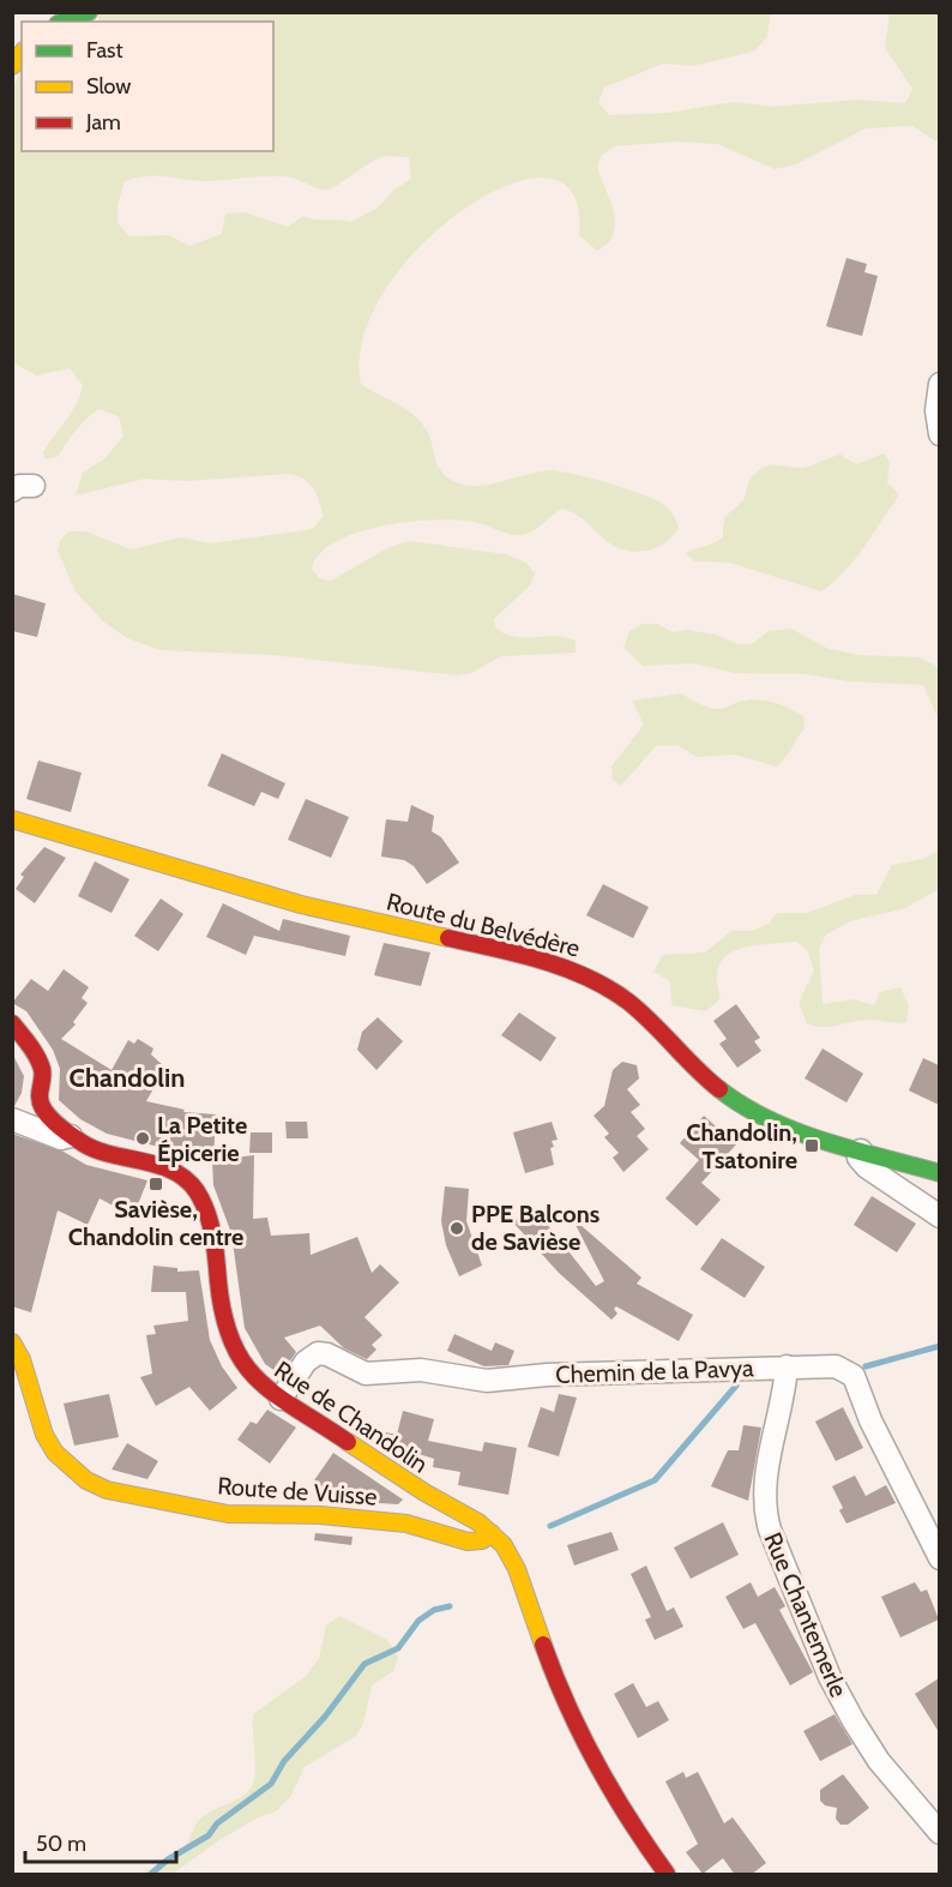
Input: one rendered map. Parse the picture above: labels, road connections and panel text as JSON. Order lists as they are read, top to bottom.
{
  "streets": {
    "street": [
      "Route du Belvédère",
      "Chemin de la Pavya",
      "Rue de Chandolin",
      "Route de Vuisse",
      "Rue Chantemerle"
    ]
  },
  "crossings": [
    ["Chemin de la Pavya", "Rue de Chandolin"],
    ["Chemin de la Pavya", "Rue Chantemerle"],
    ["Rue de Chandolin", "Route de Vuisse"]
  ],
  "districts": ["Chandolin"],
  "places": {
    "other": ["La Petite Épicerie", "PPE Balcons de Savièse"],
    "transit": ["Chandolin, Tsatonire", "Savièse, Chandolin centre"]
  },
  "legend": ["Fast", "Slow", "Jam"],
  "scale_bar": "50 m"
}
